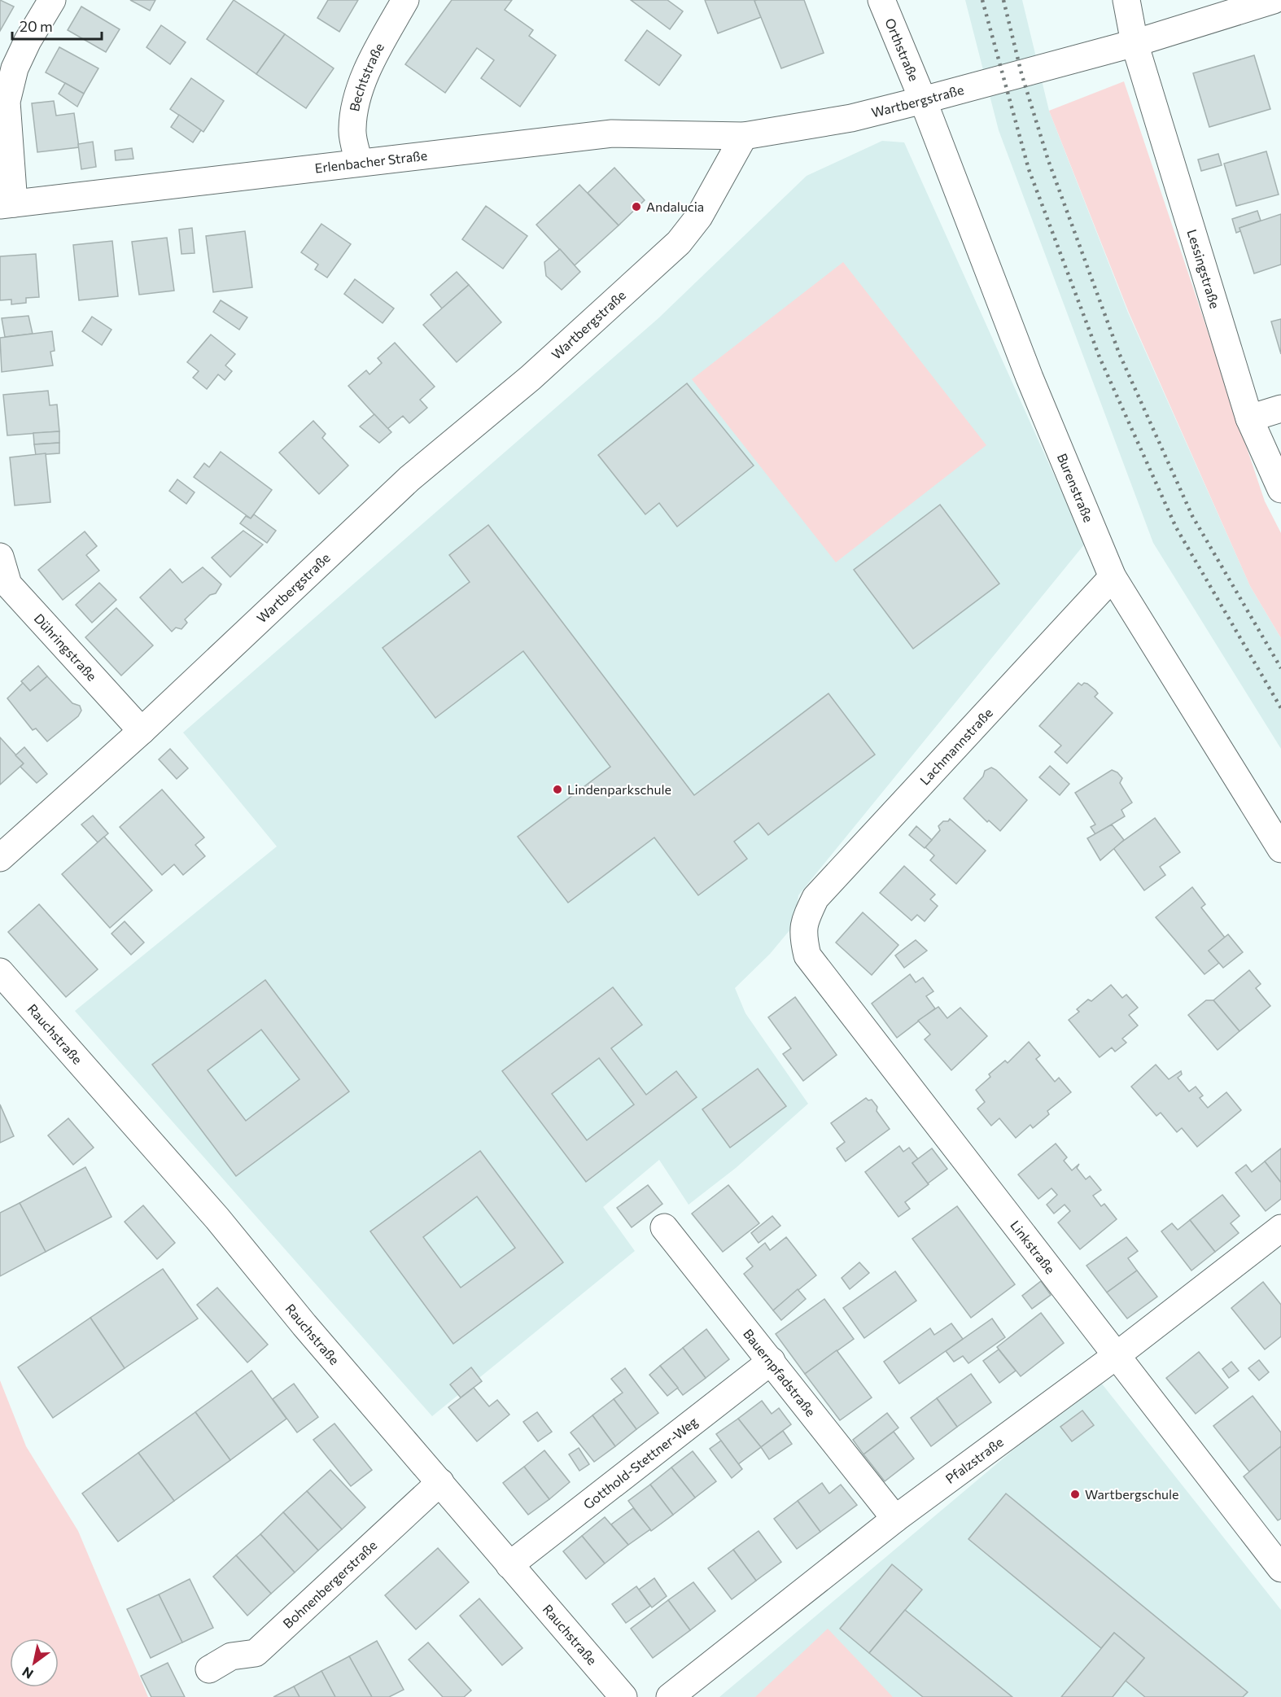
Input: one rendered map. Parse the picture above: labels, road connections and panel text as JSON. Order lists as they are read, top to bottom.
{
  "streets": {
    "street": [
      "Orthstraße",
      "Bechtstraße",
      "Wartbergstraße",
      "Erlenbacher Straße",
      "Lessingstraße",
      "Burenstraße",
      "Dühringstraße",
      "Lachmannstraße",
      "Rauchstraße",
      "Linkstraße",
      "Bauernpfadstraße",
      "Pfalzstraße",
      "Gotthold-Stettner-Weg",
      "Bohnenbergerstraße"
    ]
  },
  "crossings": [
    ["Orthstraße", "Wartbergstraße"],
    ["Orthstraße", "Burenstraße"],
    ["Bechtstraße", "Erlenbacher Straße"],
    ["Wartbergstraße", "Erlenbacher Straße"],
    ["Wartbergstraße", "Lessingstraße"],
    ["Wartbergstraße", "Burenstraße"],
    ["Wartbergstraße", "Dühringstraße"],
    ["Burenstraße", "Lachmannstraße"],
    ["Lachmannstraße", "Linkstraße"],
    ["Rauchstraße", "Gotthold-Stettner-Weg"],
    ["Rauchstraße", "Bohnenbergerstraße"],
    ["Linkstraße", "Pfalzstraße"],
    ["Bauernpfadstraße", "Pfalzstraße"],
    ["Bauernpfadstraße", "Gotthold-Stettner-Weg"]
  ],
  "places": ["Andalucia", "Lindenparkschule", "Wartbergschule"],
  "scale_bar": "20 m",
  "north": "bottom left"
}
